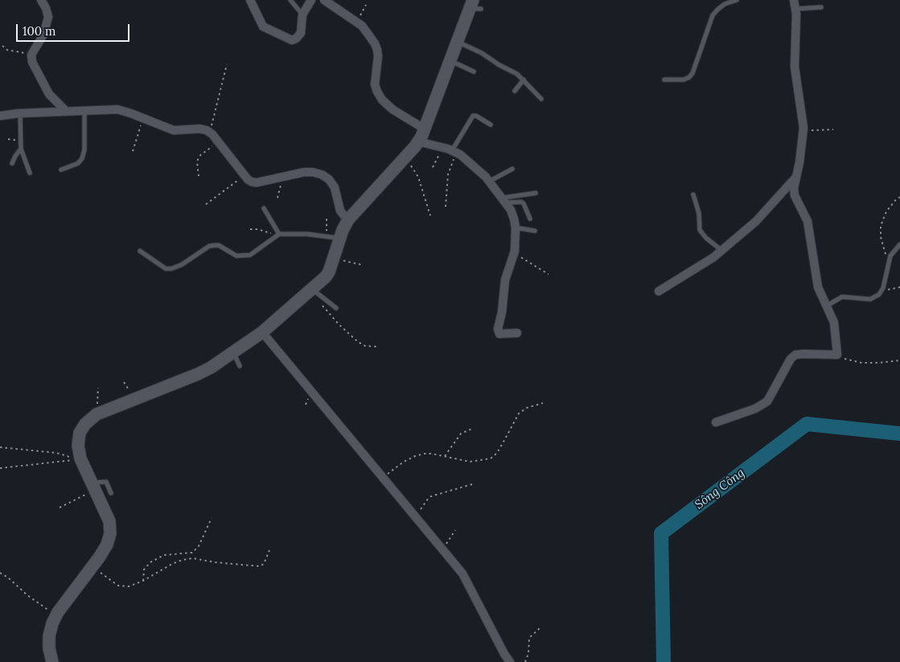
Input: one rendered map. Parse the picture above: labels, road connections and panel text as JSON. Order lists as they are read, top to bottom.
{
  "water": ["Sông Công"],
  "scale_bar": "100 m"
}
